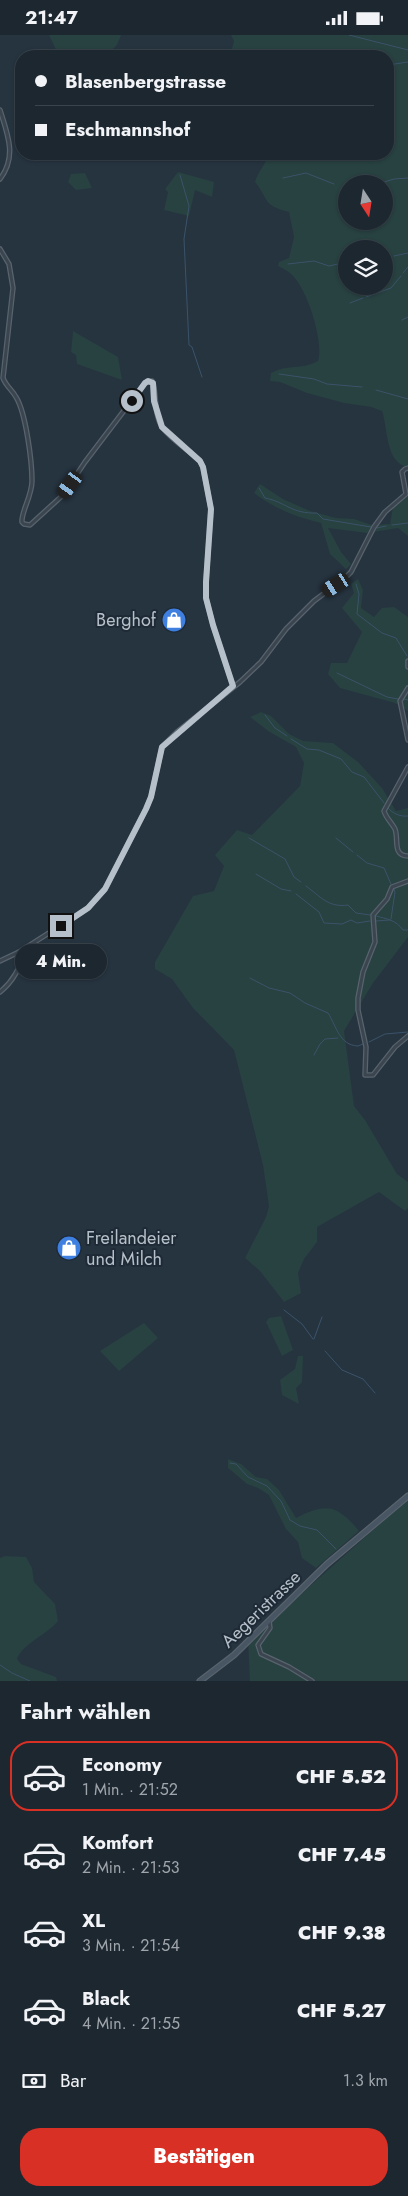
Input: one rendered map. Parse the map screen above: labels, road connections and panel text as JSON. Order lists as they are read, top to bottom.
{
  "streets": {
    "main road": ["Aegeristrasse"]
  },
  "places": {
    "shop": ["Berghof", "Freilandeier und Milch"]
  },
  "north": "bottom",
  "page": {
    "status": "21:47",
    "banner": ["Blasenbergstrasse", "Eschmannshof"],
    "bubble": "4 Min.",
    "heading": "Fahrt wählen",
    "list": [
      {
        "name": "Economy",
        "note": "1 Min. · 21:52",
        "value": "CHF 5.52"
      },
      {
        "name": "Komfort",
        "note": "2 Min. · 21:53",
        "value": "CHF 7.45"
      },
      {
        "name": "XL",
        "note": "3 Min. · 21:54",
        "value": "CHF 9.38"
      },
      {
        "name": "Black",
        "note": "4 Min. · 21:55",
        "value": "CHF 5.27"
      }
    ],
    "pay": ["Bar", "1.3 km"],
    "buttons": "Bestätigen"
  }
}
